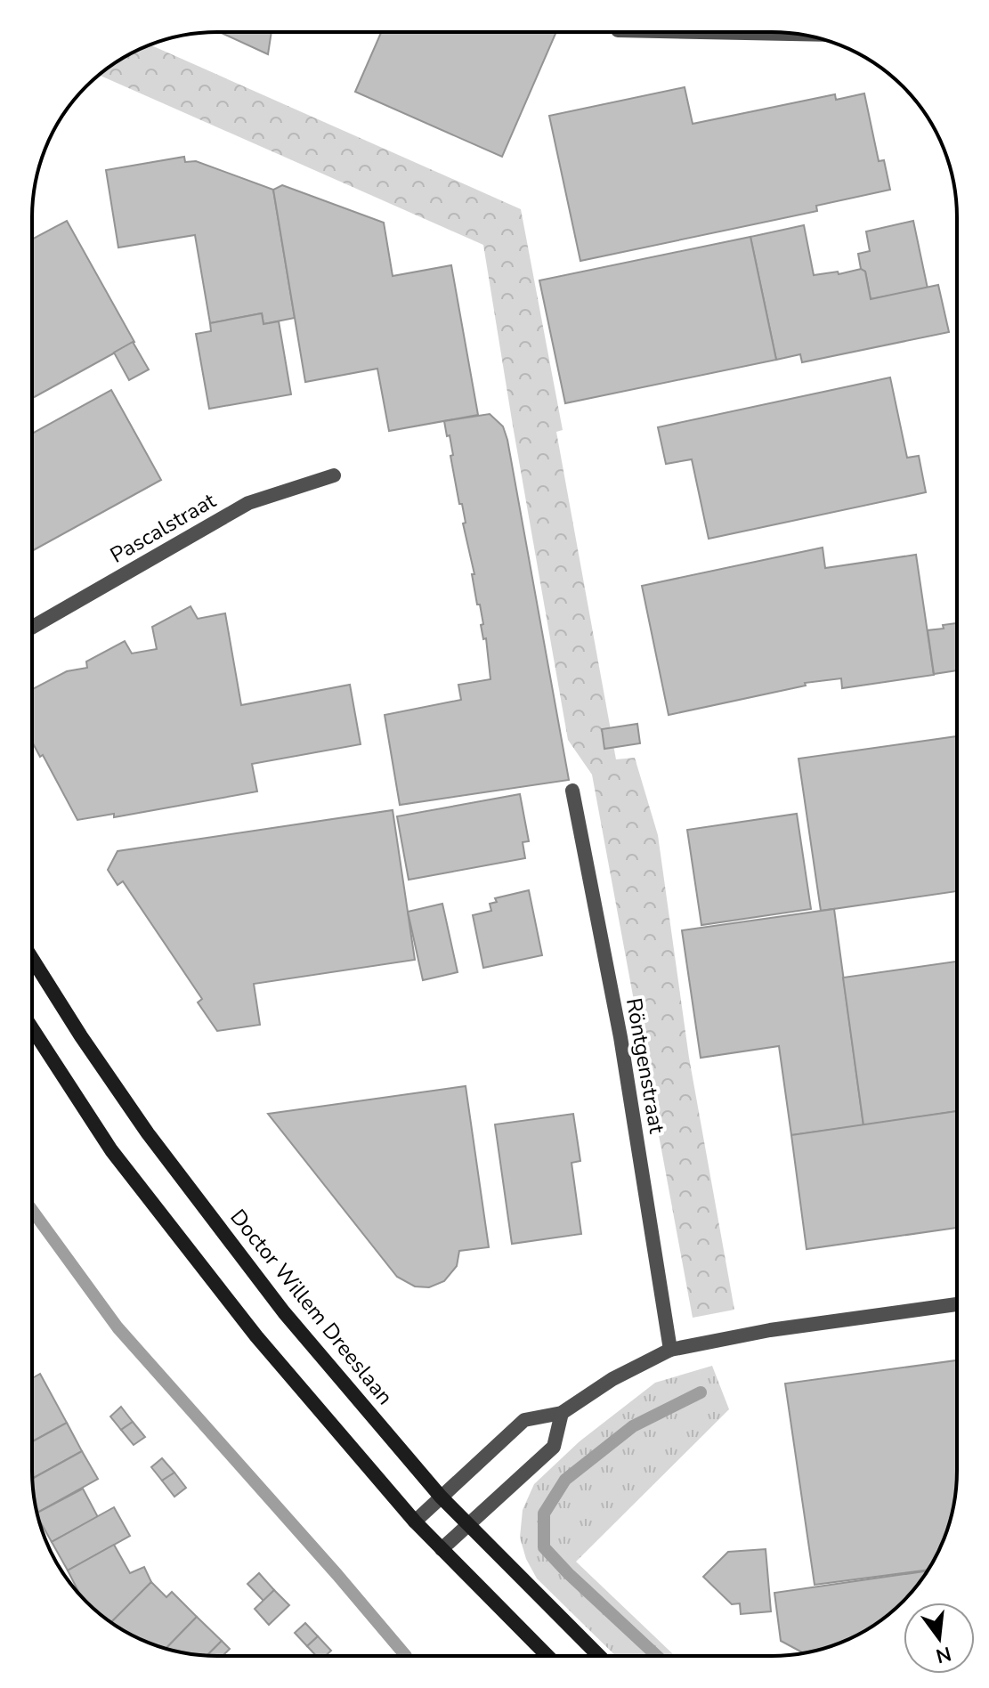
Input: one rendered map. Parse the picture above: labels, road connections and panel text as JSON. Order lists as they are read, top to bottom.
{
  "streets": {
    "main road": ["Doctor Willem Dreeslaan"],
    "street": ["Pascalstraat", "Röntgenstraat"]
  },
  "north": "bottom"
}
